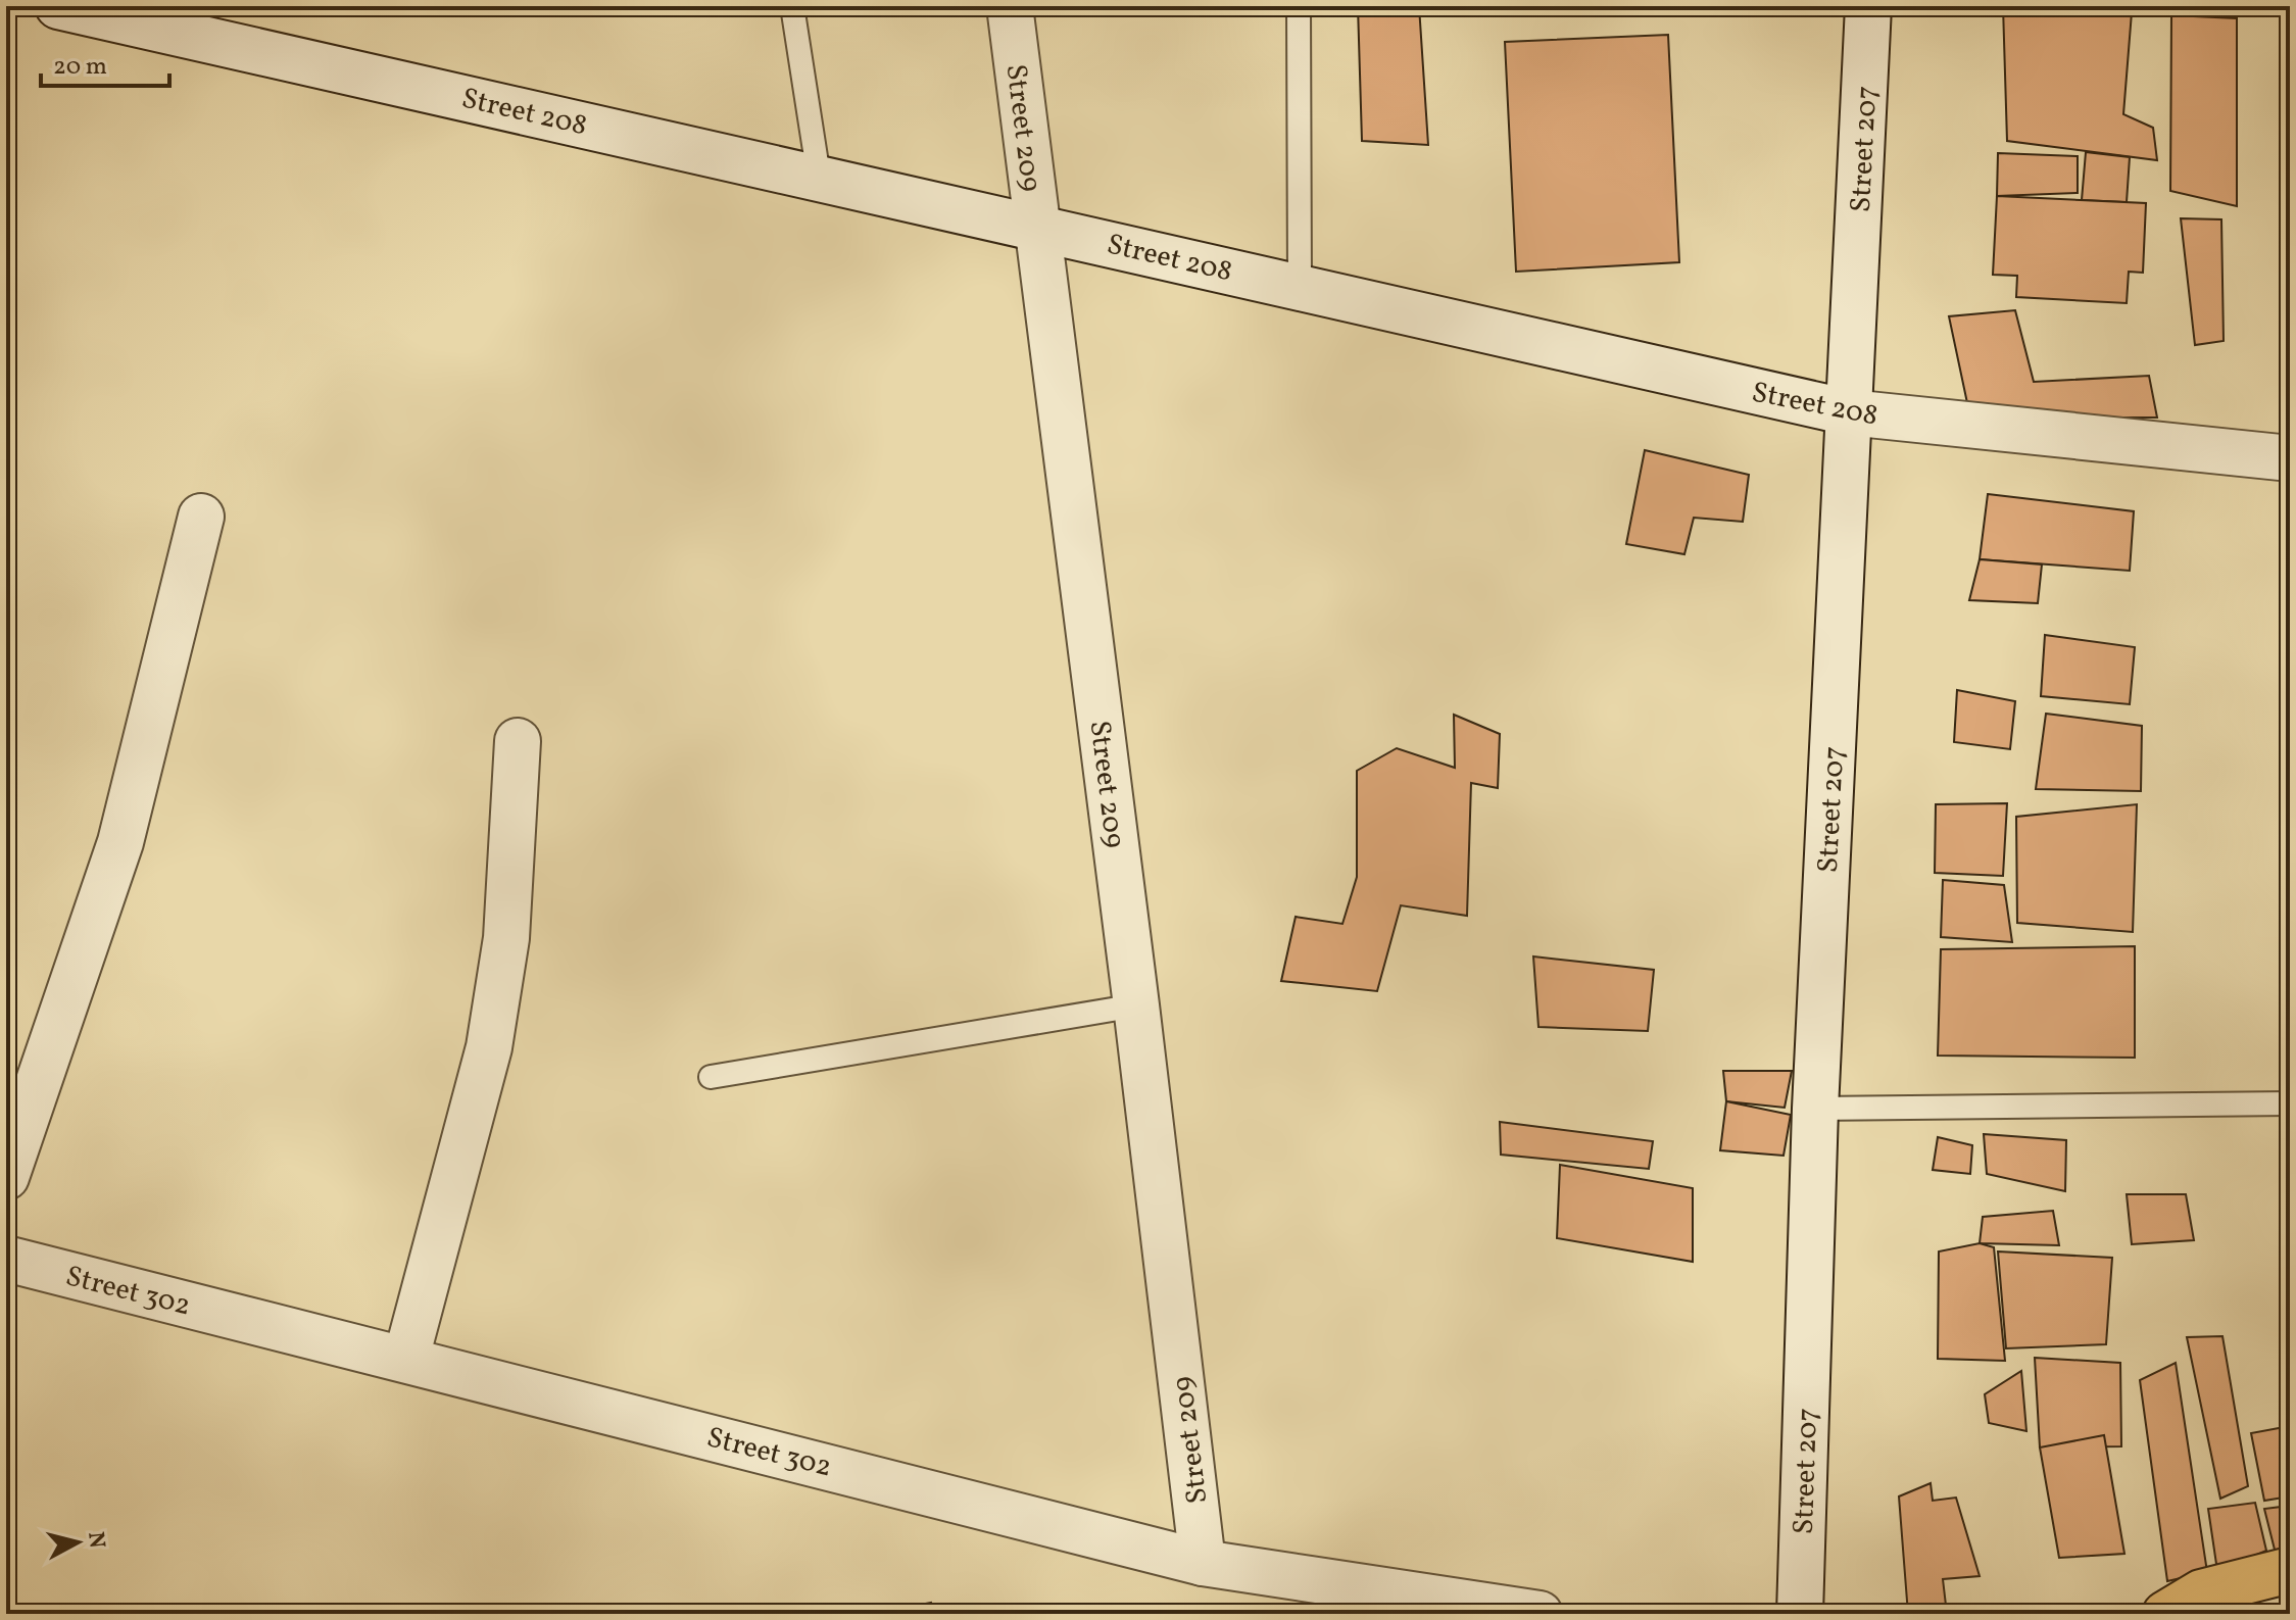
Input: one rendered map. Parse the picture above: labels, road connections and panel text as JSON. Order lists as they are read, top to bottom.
{
  "streets": {
    "street": [
      "Street 208",
      "Street 209",
      "Street 207",
      "Street 302"
    ]
  },
  "crossings": [
    ["Street 208", "Street 209"],
    ["Street 208", "Street 207"],
    ["Street 209", "Street 302"]
  ],
  "scale_bar": "20 m",
  "north": "right"
}
